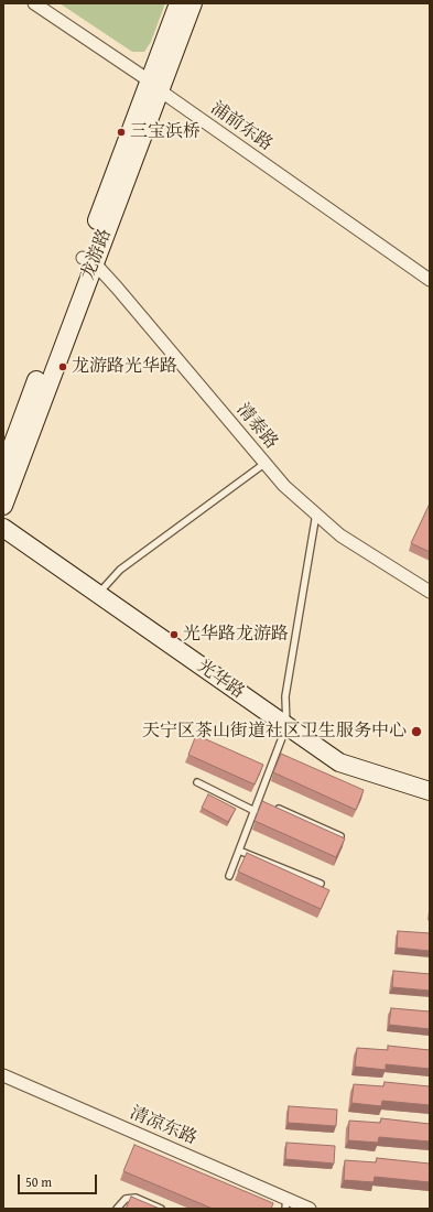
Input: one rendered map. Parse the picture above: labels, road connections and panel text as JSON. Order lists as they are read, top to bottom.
{
  "streets": {
    "main road": ["龙游路", "光华路"],
    "street": ["浦前东路", "清泰路", "清凉东路"]
  },
  "crossings": [
    ["浦前东路", "龙游路"],
    ["龙游路", "清泰路"]
  ],
  "places": [
    "三宝浜桥",
    "龙游路光华路",
    "光华路龙游路",
    "天宁区茶山街道社区卫生服务中心"
  ],
  "scale_bar": "50 m"
}
